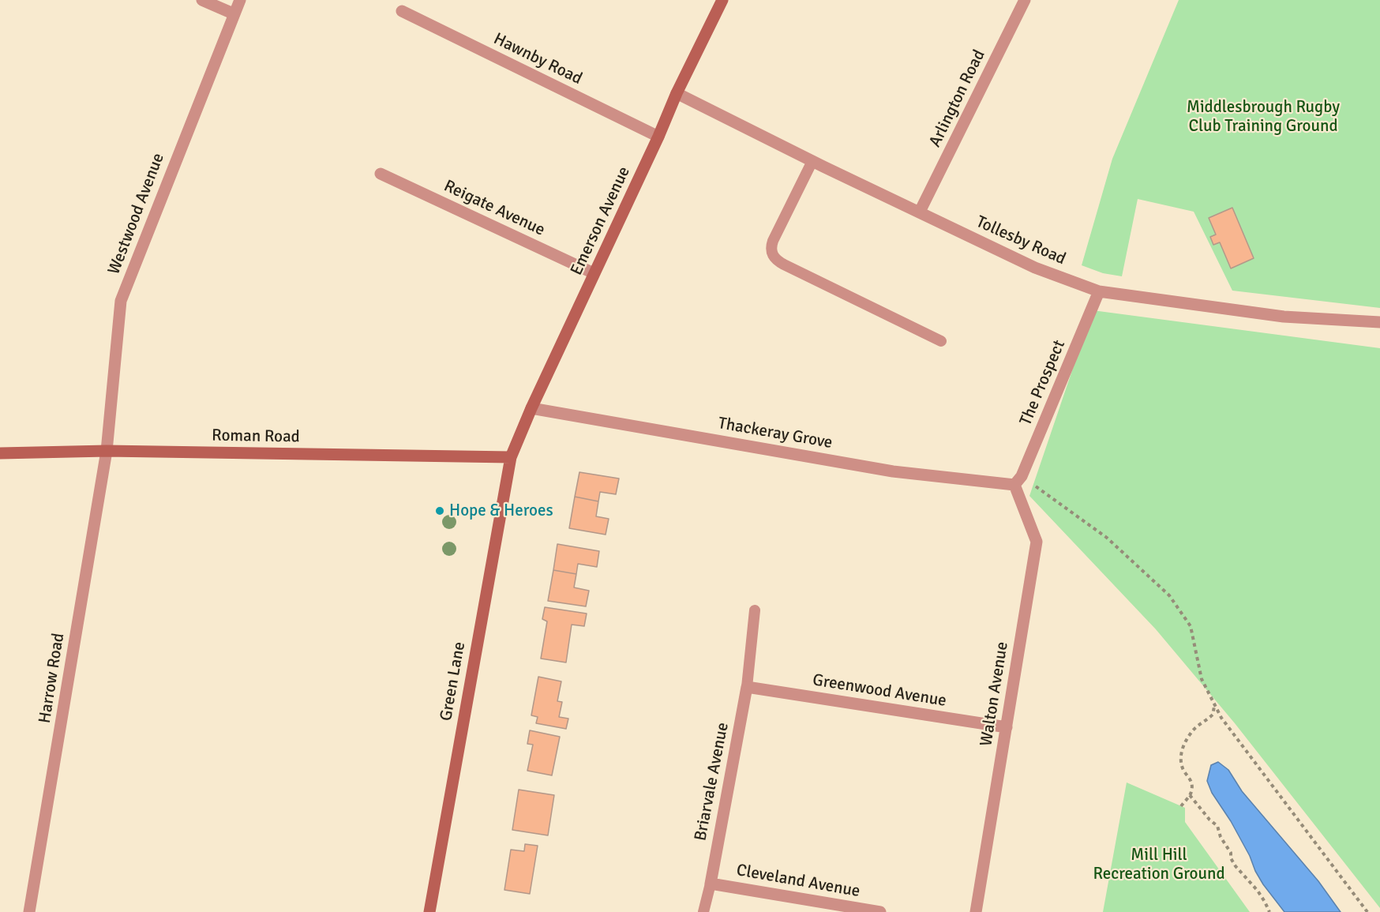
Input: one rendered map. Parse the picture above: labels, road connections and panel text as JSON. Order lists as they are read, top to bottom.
{
  "streets": {
    "street": [
      "Hawnby Road",
      "Arlington Road",
      "Reigate Avenue",
      "Westwood Avenue",
      "Emerson Avenue",
      "Tollesby Road",
      "The Prospect",
      "Thackeray Grove",
      "Roman Road",
      "Harrow Road",
      "Green Lane",
      "Greenwood Avenue",
      "Walton Avenue",
      "Briarvale Avenue",
      "Cleveland Avenue"
    ]
  },
  "crossings": [
    ["Hawnby Road", "Emerson Avenue"],
    ["Arlington Road", "Tollesby Road"],
    ["Reigate Avenue", "Emerson Avenue"],
    ["Westwood Avenue", "Roman Road"],
    ["Westwood Avenue", "Harrow Road"],
    ["Emerson Avenue", "Tollesby Road"],
    ["Emerson Avenue", "Thackeray Grove"],
    ["Emerson Avenue", "Roman Road"],
    ["Emerson Avenue", "Green Lane"],
    ["Tollesby Road", "The Prospect"],
    ["The Prospect", "Thackeray Grove"],
    ["The Prospect", "Walton Avenue"],
    ["Thackeray Grove", "Walton Avenue"],
    ["Roman Road", "Harrow Road"],
    ["Roman Road", "Green Lane"],
    ["Greenwood Avenue", "Walton Avenue"],
    ["Greenwood Avenue", "Briarvale Avenue"],
    ["Briarvale Avenue", "Cleveland Avenue"]
  ],
  "parks": ["Middlesbrough Rugby Club Training Ground", "Mill Hill Recreation Ground"],
  "places": ["Hope & Heroes"]
}
